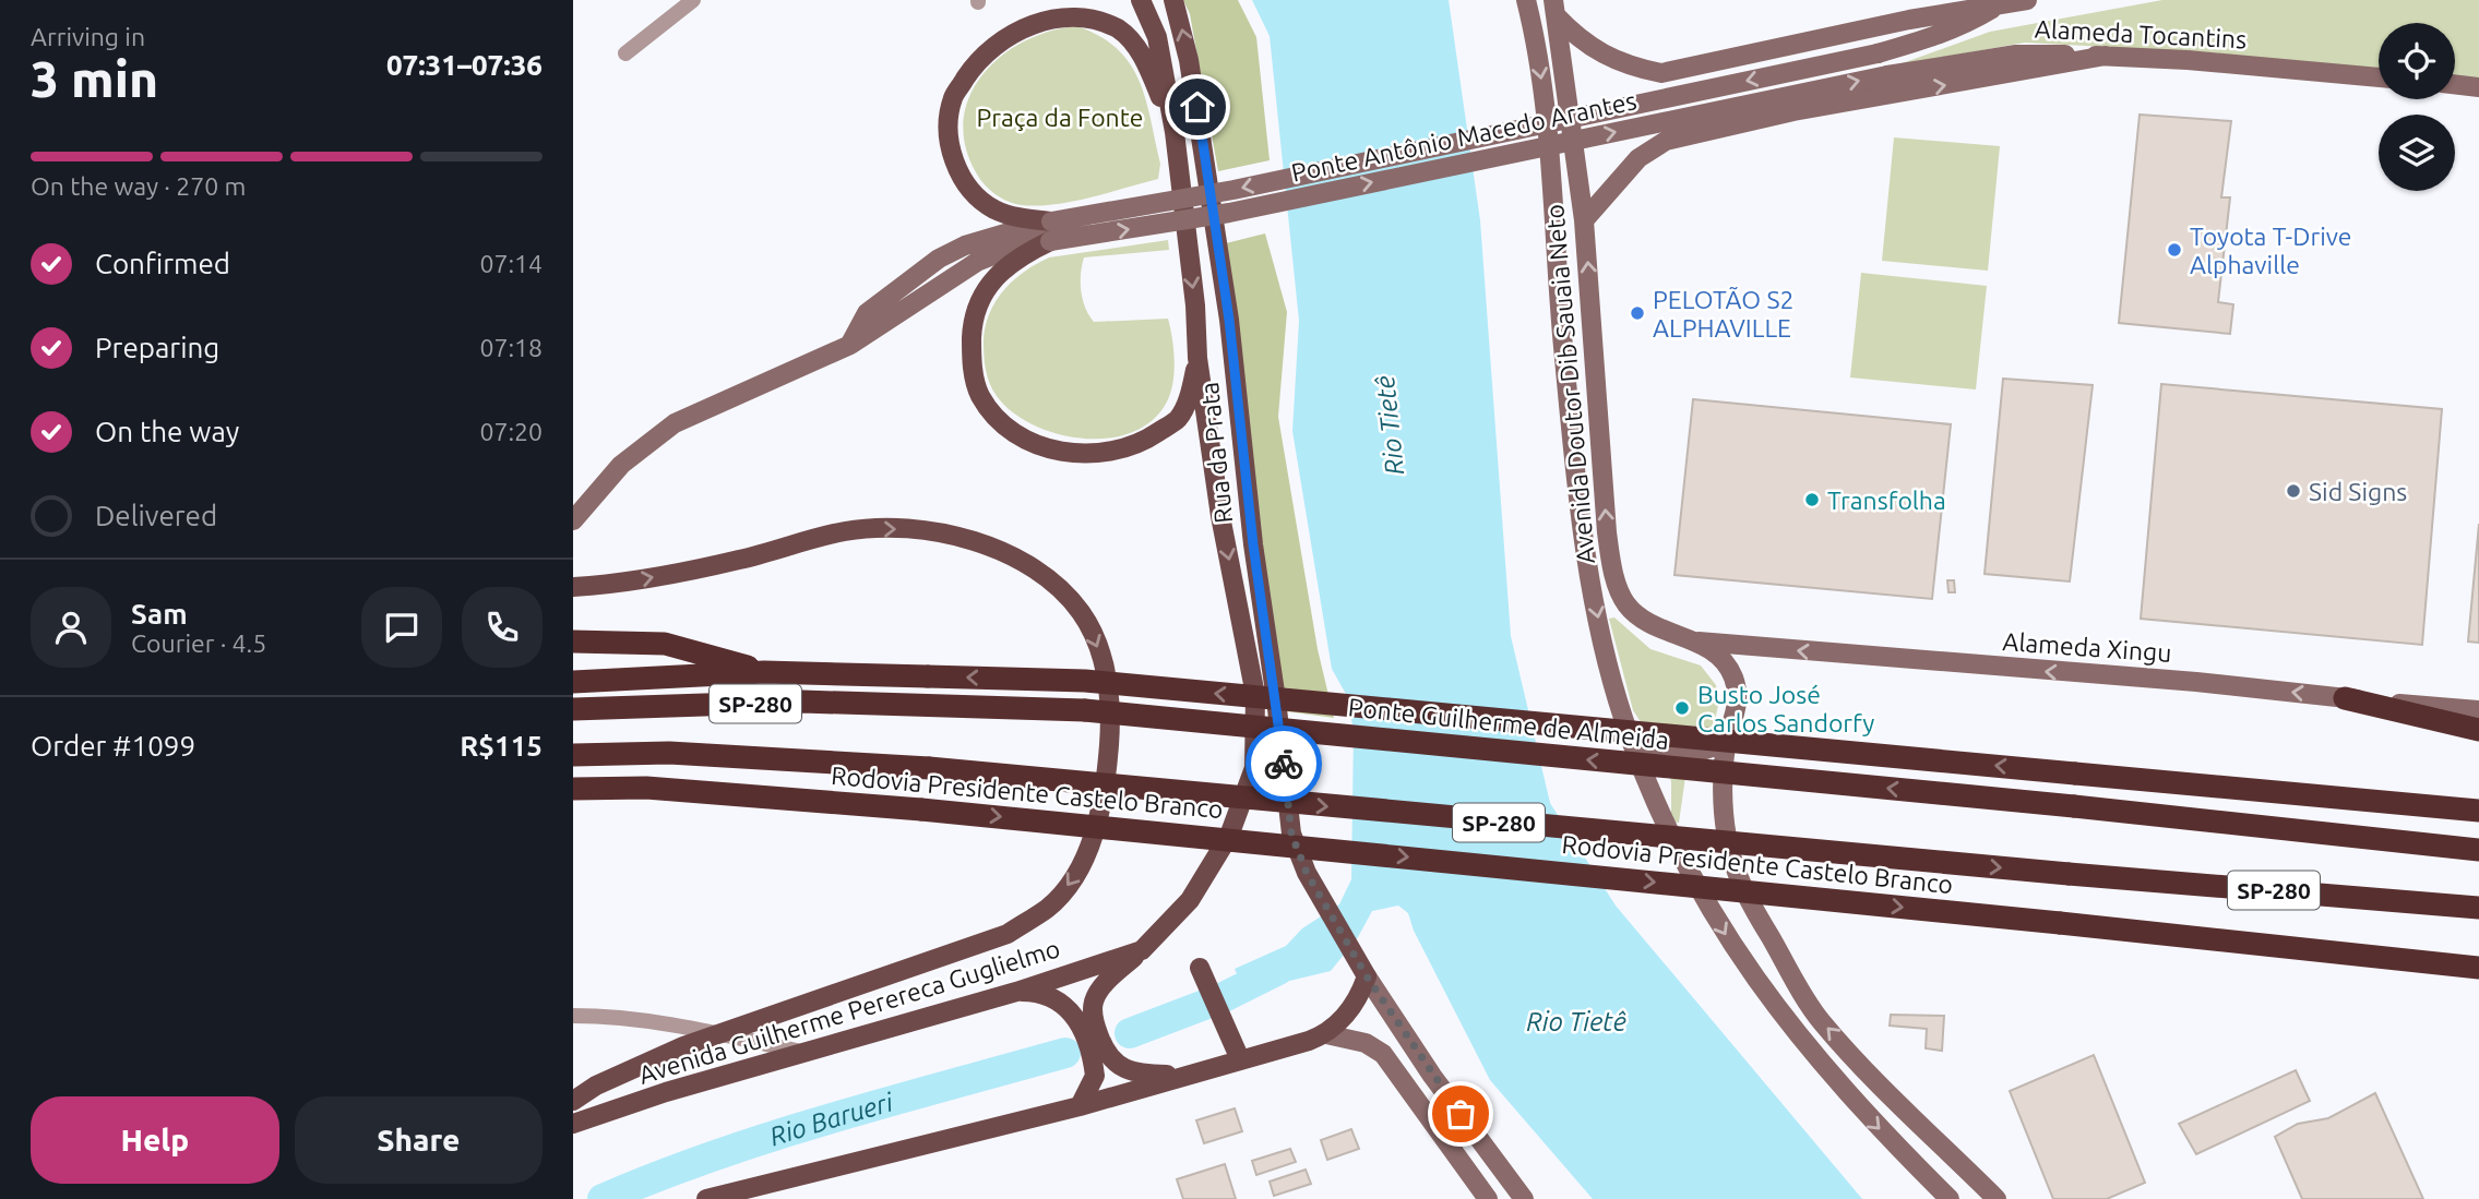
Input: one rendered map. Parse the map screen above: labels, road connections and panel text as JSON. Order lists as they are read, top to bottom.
{
  "streets": {
    "highway": ["SP-280", "Ponte Guilherme de Almeida", "Rodovia Presidente Castelo Branco"],
    "main road": [
      "Alameda Tocantins",
      "Ponte Antônio Macedo Arantes",
      "Avenida Doutor Dib Sauaia Neto",
      "Rua da Prata",
      "Alameda Xingu",
      "Avenida Guilherme Perereca Guglielmo"
    ]
  },
  "crossings": [
    ["Alameda Tocantins", "Ponte Antônio Macedo Arantes"],
    ["Avenida Doutor Dib Sauaia Neto", "Alameda Xingu"],
    ["Rua da Prata", "Avenida Guilherme Perereca Guglielmo"]
  ],
  "one_way": ["Alameda Xingu"],
  "water": ["Rio Tietê", "Rio Barueri"],
  "parks": ["Praça da Fonte"],
  "places": [
    "Toyota T-Drive Alphaville",
    "PELOTÃO S2 ALPHAVILLE",
    "Sid Signs",
    "Transfolha",
    "Busto José Carlos Sandorfy"
  ],
  "page": {
    "heading": ["3 min", "Arriving in", "07:31–07:36"],
    "panel": [
      "Sam",
      "Courier · 4.5",
      "Order #1099",
      "R$115"
    ],
    "bar": "On the way · 270 m",
    "list": [
      ["Confirmed", "07:14"],
      ["Preparing", "07:18"],
      ["On the way", "07:20"],
      "Delivered"
    ],
    "buttons": ["Help", "Share"]
  }
}
